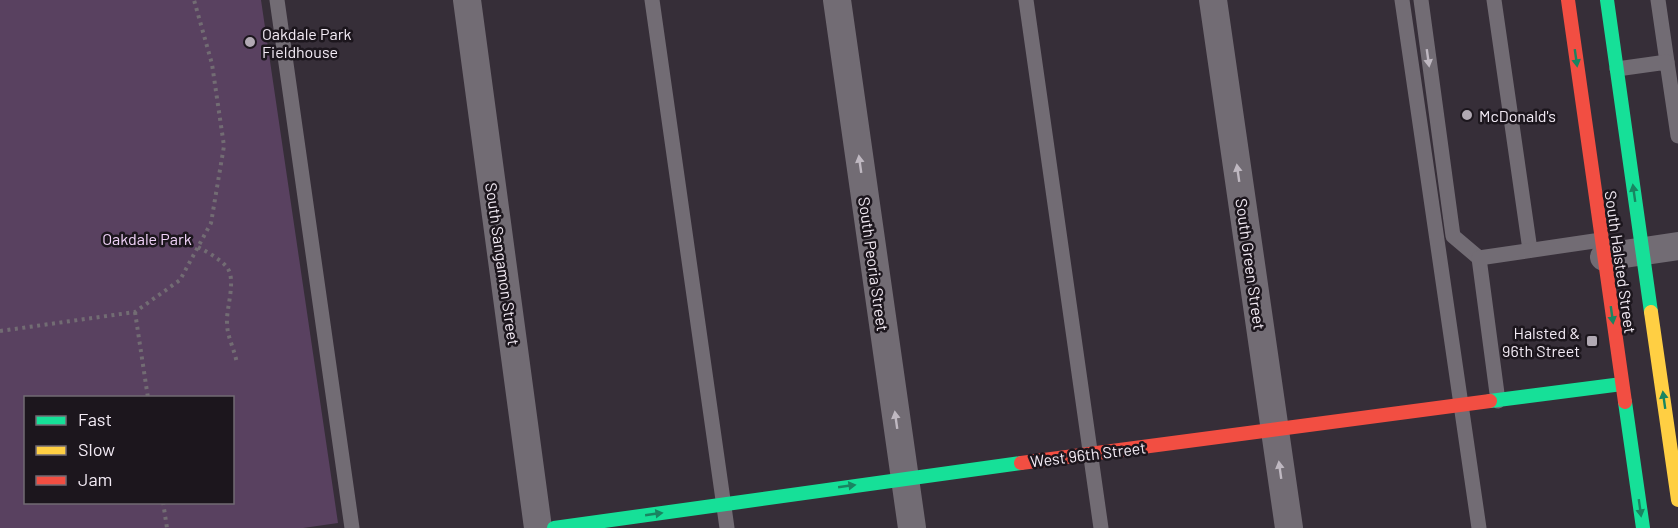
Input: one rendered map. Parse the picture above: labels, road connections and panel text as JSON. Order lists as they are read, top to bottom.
{
  "streets": {
    "street": [
      "South Halsted Street",
      "South Sangamon Street",
      "South Peoria Street",
      "South Green Street",
      "West 96th Street"
    ]
  },
  "crossings": [
    ["South Halsted Street", "West 96th Street"],
    ["South Peoria Street", "West 96th Street"],
    ["South Green Street", "West 96th Street"]
  ],
  "one_way": ["South Peoria Street", "South Green Street"],
  "parks": ["Oakdale Park"],
  "places": {
    "other": ["Oakdale Park Fieldhouse", "McDonald's"],
    "transit": ["Halsted & 96th Street"]
  },
  "legend": ["Fast", "Slow", "Jam"]
}
